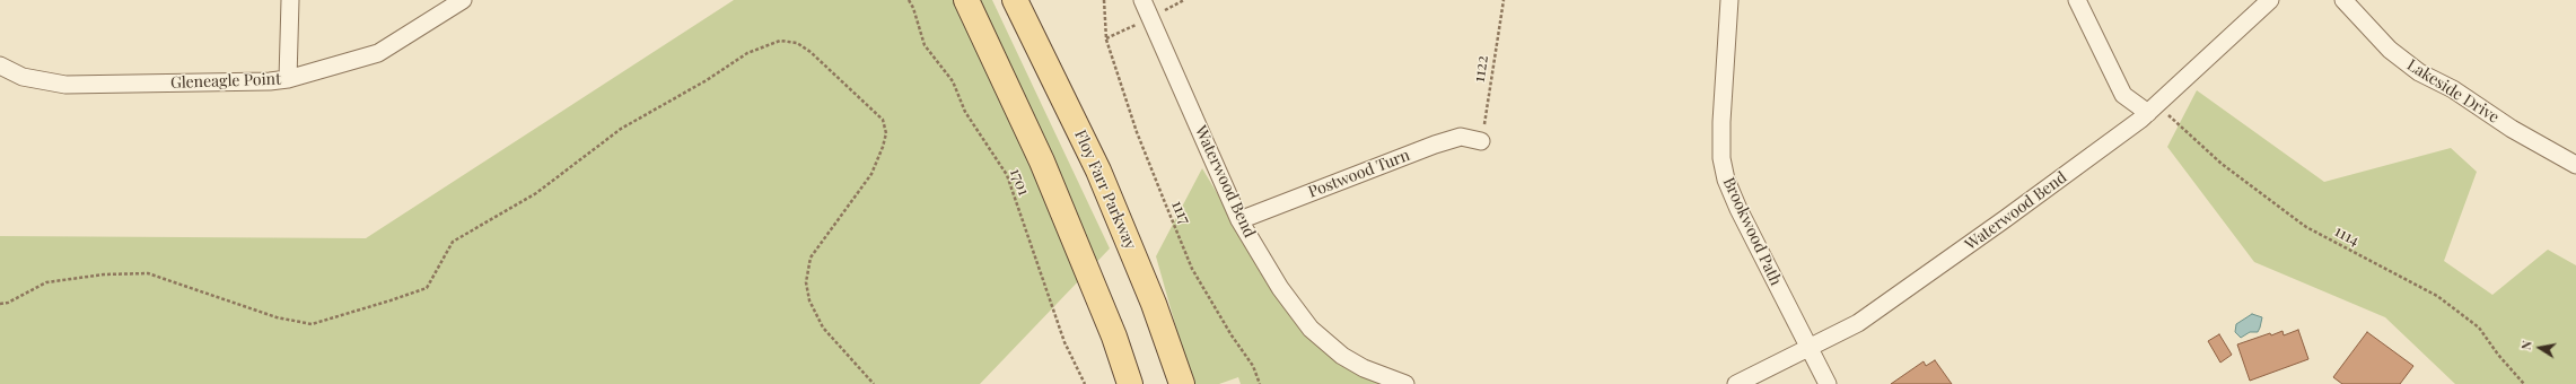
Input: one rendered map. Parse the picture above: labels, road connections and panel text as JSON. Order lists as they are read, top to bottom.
{
  "streets": {
    "main road": ["Floy Farr Parkway"],
    "street": [
      "Gleneagle Point",
      "Lakeside Drive",
      "Postwood Turn",
      "Waterwood Bend",
      "Brookwood Path"
    ],
    "path": [
      "1122",
      "1701",
      "1117",
      "1114"
    ]
  },
  "crossings": [
    ["1122", "Postwood Turn"],
    ["Postwood Turn", "Waterwood Bend"],
    ["Waterwood Bend", "Brookwood Path"],
    ["Waterwood Bend", "1114"]
  ],
  "north": "left"
}
